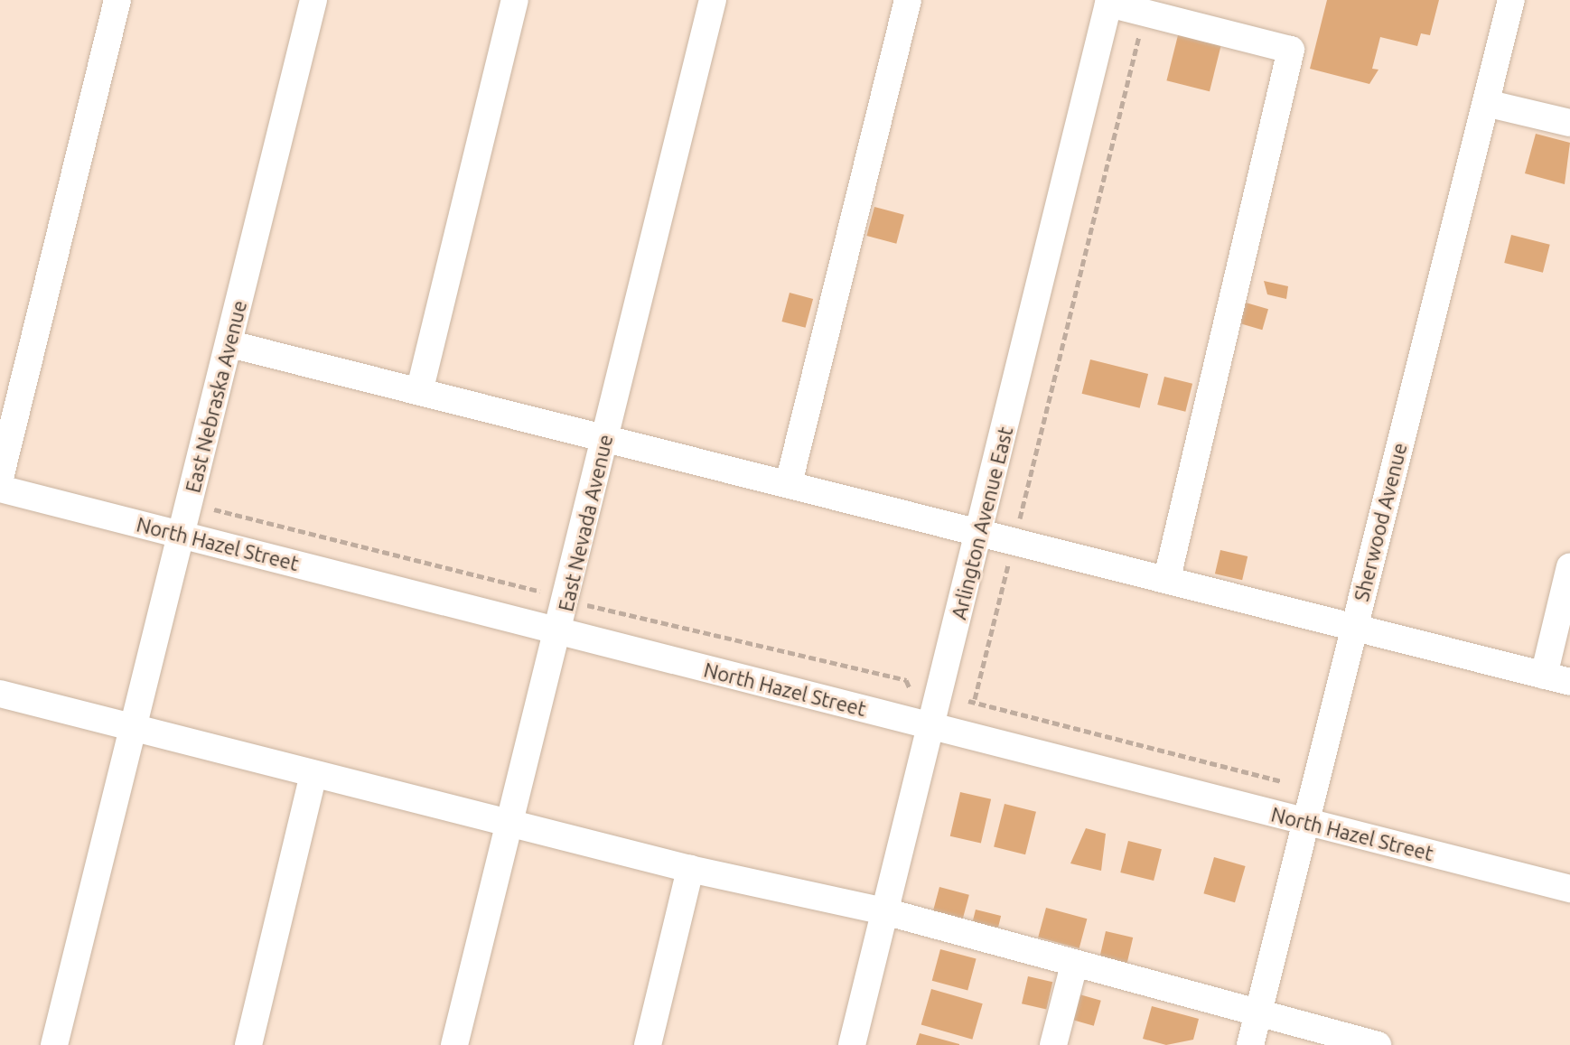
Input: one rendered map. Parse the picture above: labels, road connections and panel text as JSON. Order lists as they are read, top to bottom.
{
  "streets": {
    "street": [
      "East Nebraska Avenue",
      "Sherwood Avenue",
      "East Nevada Avenue",
      "Arlington Avenue East",
      "North Hazel Street"
    ]
  },
  "crossings": [
    ["East Nebraska Avenue", "North Hazel Street"],
    ["Sherwood Avenue", "North Hazel Street"],
    ["East Nevada Avenue", "North Hazel Street"],
    ["Arlington Avenue East", "North Hazel Street"]
  ]
}
